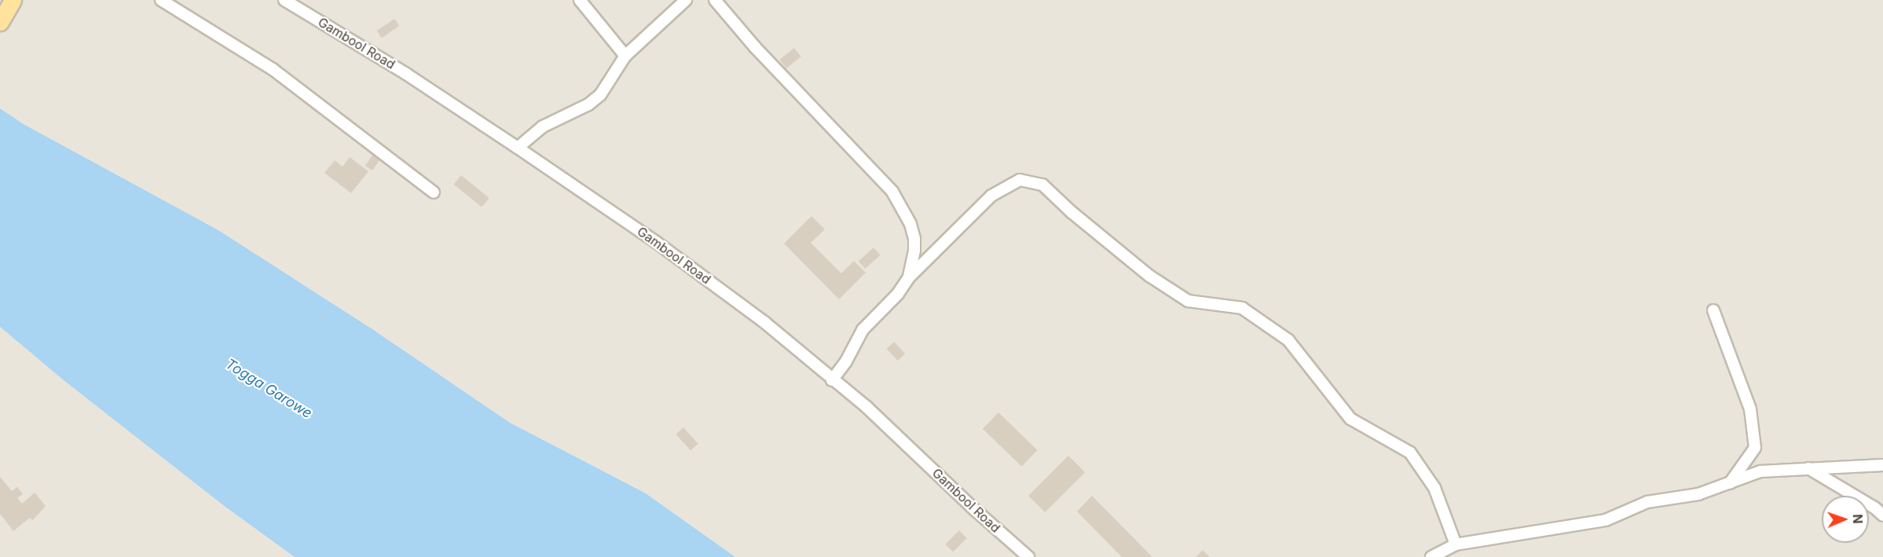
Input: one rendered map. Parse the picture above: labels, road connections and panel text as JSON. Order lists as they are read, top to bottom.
{
  "streets": {
    "street": ["Gambool Road"]
  },
  "water": ["Togga Garowe"],
  "north": "right"
}
